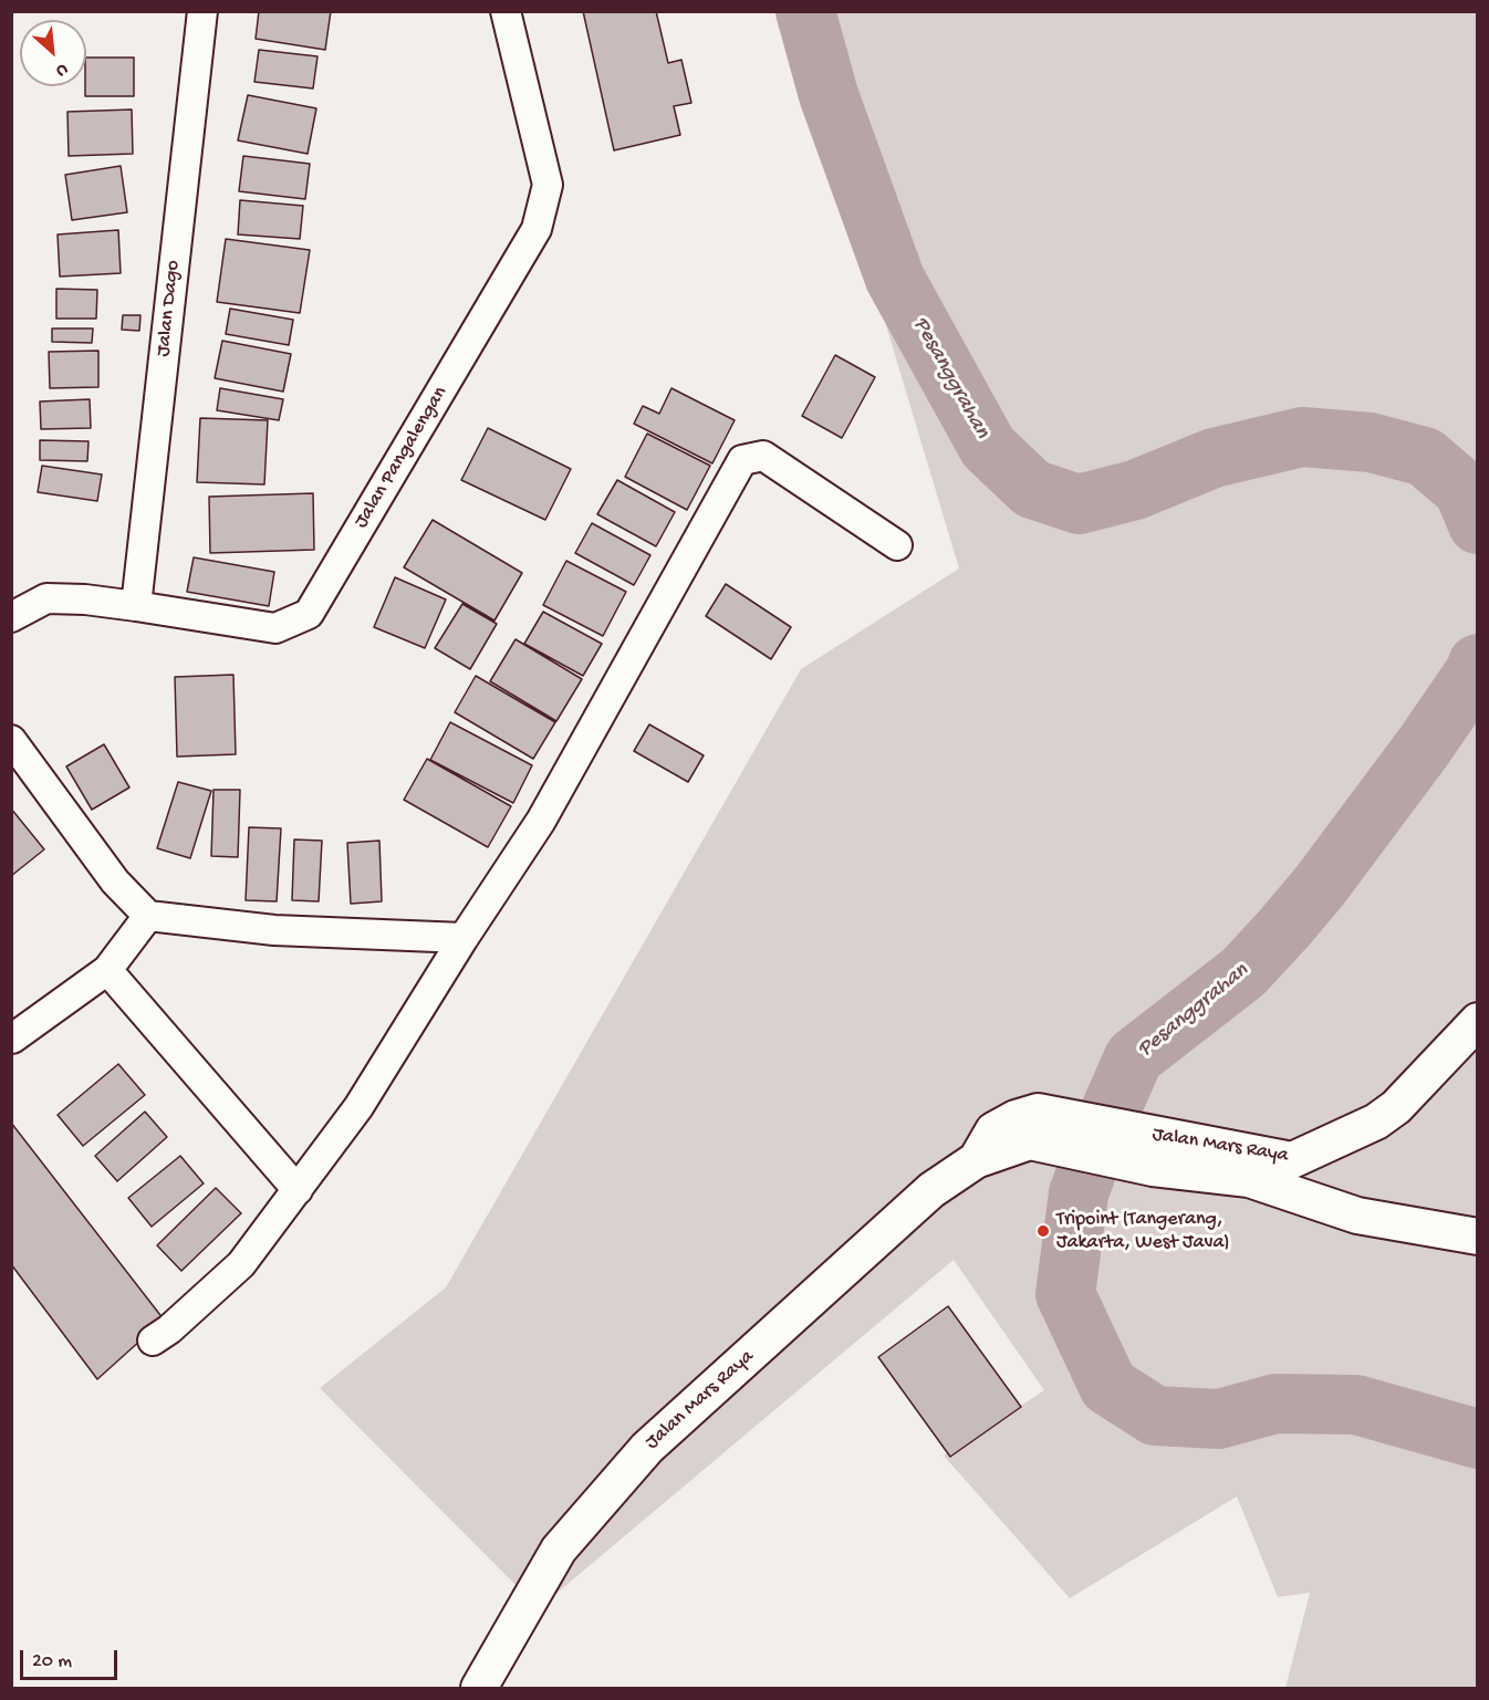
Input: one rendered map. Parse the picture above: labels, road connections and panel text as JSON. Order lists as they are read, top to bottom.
{
  "streets": {
    "street": ["Jalan Dago", "Jalan Pangalengan", "Jalan Mars Raya"]
  },
  "crossings": [
    ["Jalan Dago", "Jalan Pangalengan"]
  ],
  "water": ["Pesanggrahan"],
  "places": ["Tripoint (Tangerang, Jakarta, West Java)"],
  "scale_bar": "20 m",
  "north": "bottom right"
}
